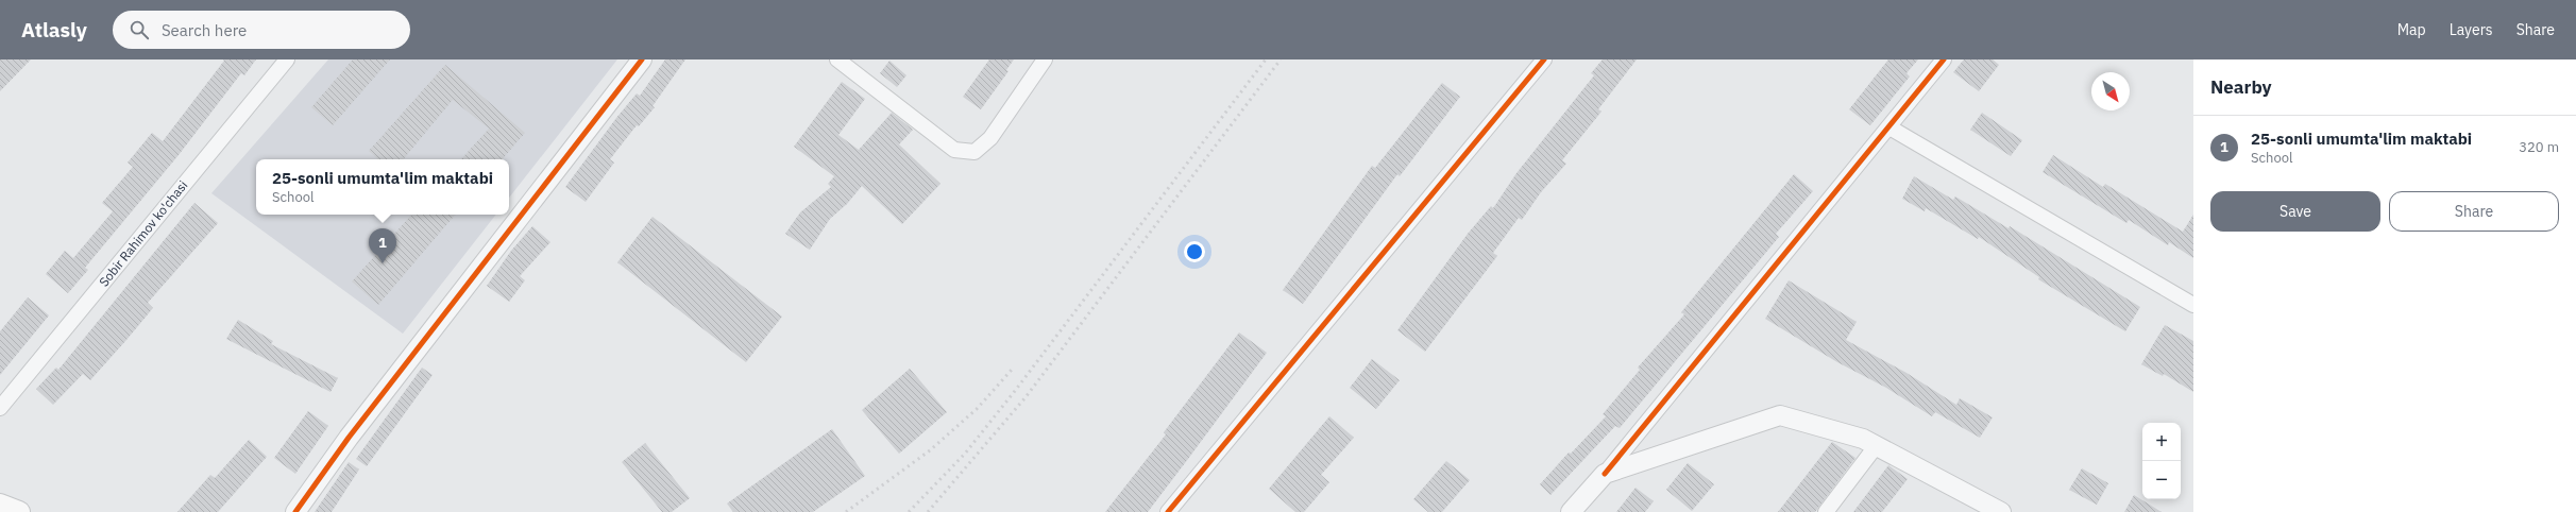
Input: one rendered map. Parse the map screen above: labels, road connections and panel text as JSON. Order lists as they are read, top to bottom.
{
  "streets": {
    "street": ["Sobir Rahimov ko'chasi"]
  },
  "north": "bottom right",
  "page": {
    "header": "Atlasly",
    "search": "Search here",
    "nav": ["Map", "Layers", "Share"],
    "heading": "Nearby",
    "list": [
      {
        "mark": "1",
        "name": "25-sonli umumta'lim maktabi",
        "note": "School",
        "value": "320 m"
      }
    ],
    "popup": ["25-sonli umumta'lim maktabi", "School"],
    "buttons": ["Save", "Share"],
    "pins": "1",
    "map_buttons": ["+", "−"]
  }
}
